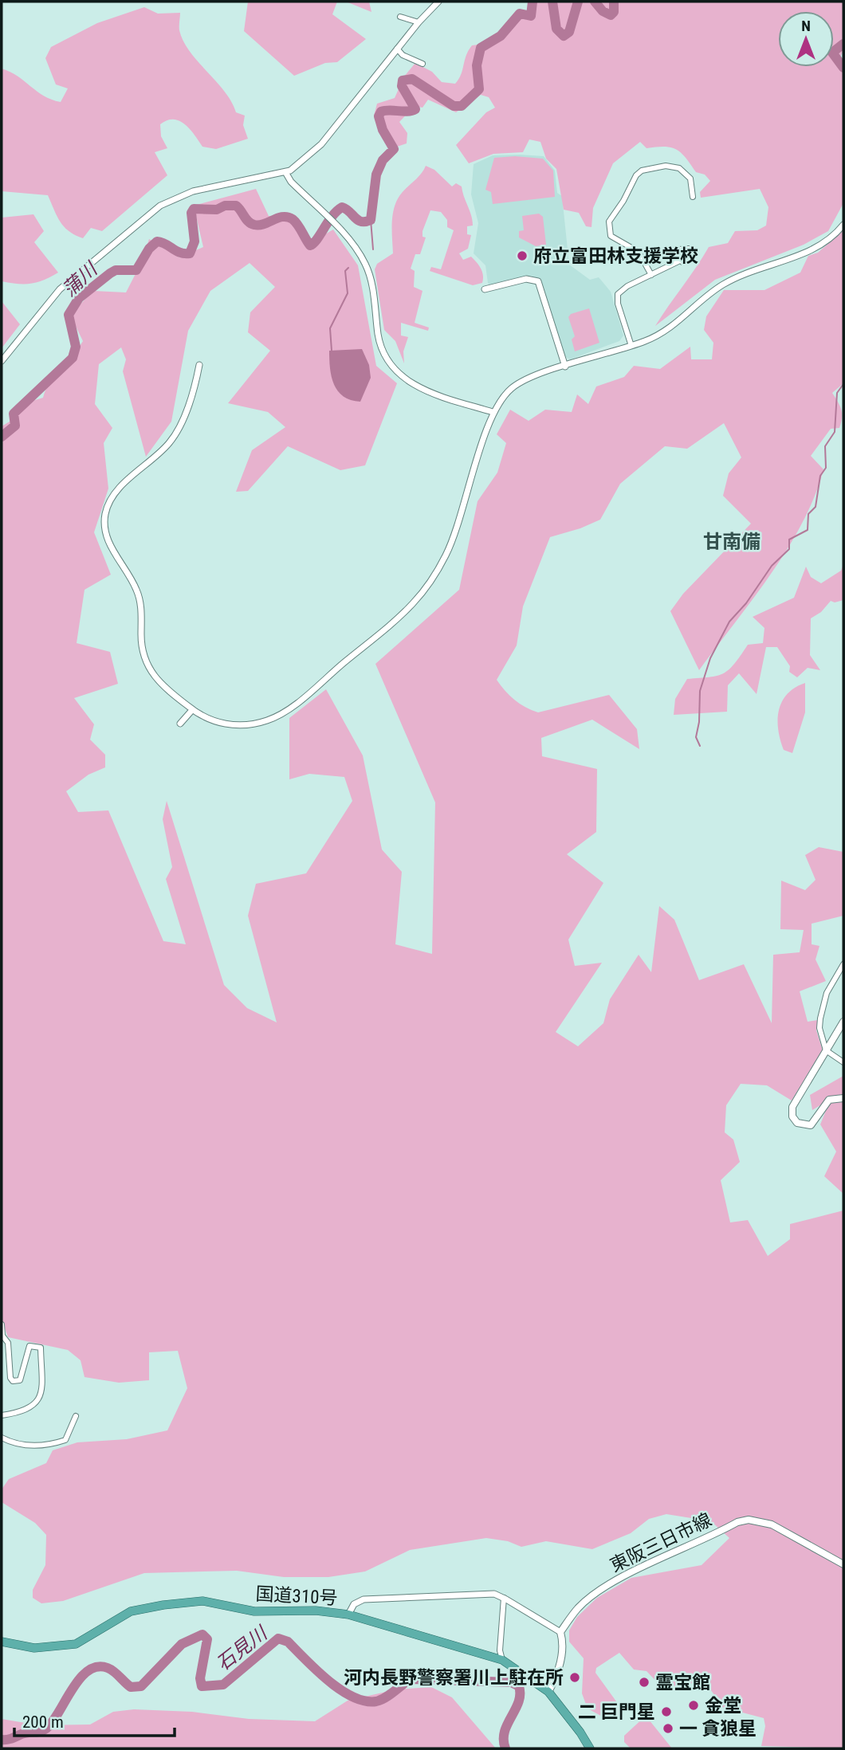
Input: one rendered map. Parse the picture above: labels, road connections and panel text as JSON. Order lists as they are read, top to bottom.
{
  "streets": {
    "highway": ["国道310号"],
    "main road": ["東阪三日市線"]
  },
  "districts": ["甘南備"],
  "water": ["蒲川", "石見川"],
  "places": [
    "府立富田林支援学校",
    "河内長野警察署川上駐在所",
    "霊宝館",
    "金堂",
    "二 巨門星",
    "一 貪狼星"
  ],
  "scale_bar": "200 m",
  "north": "top"
}
